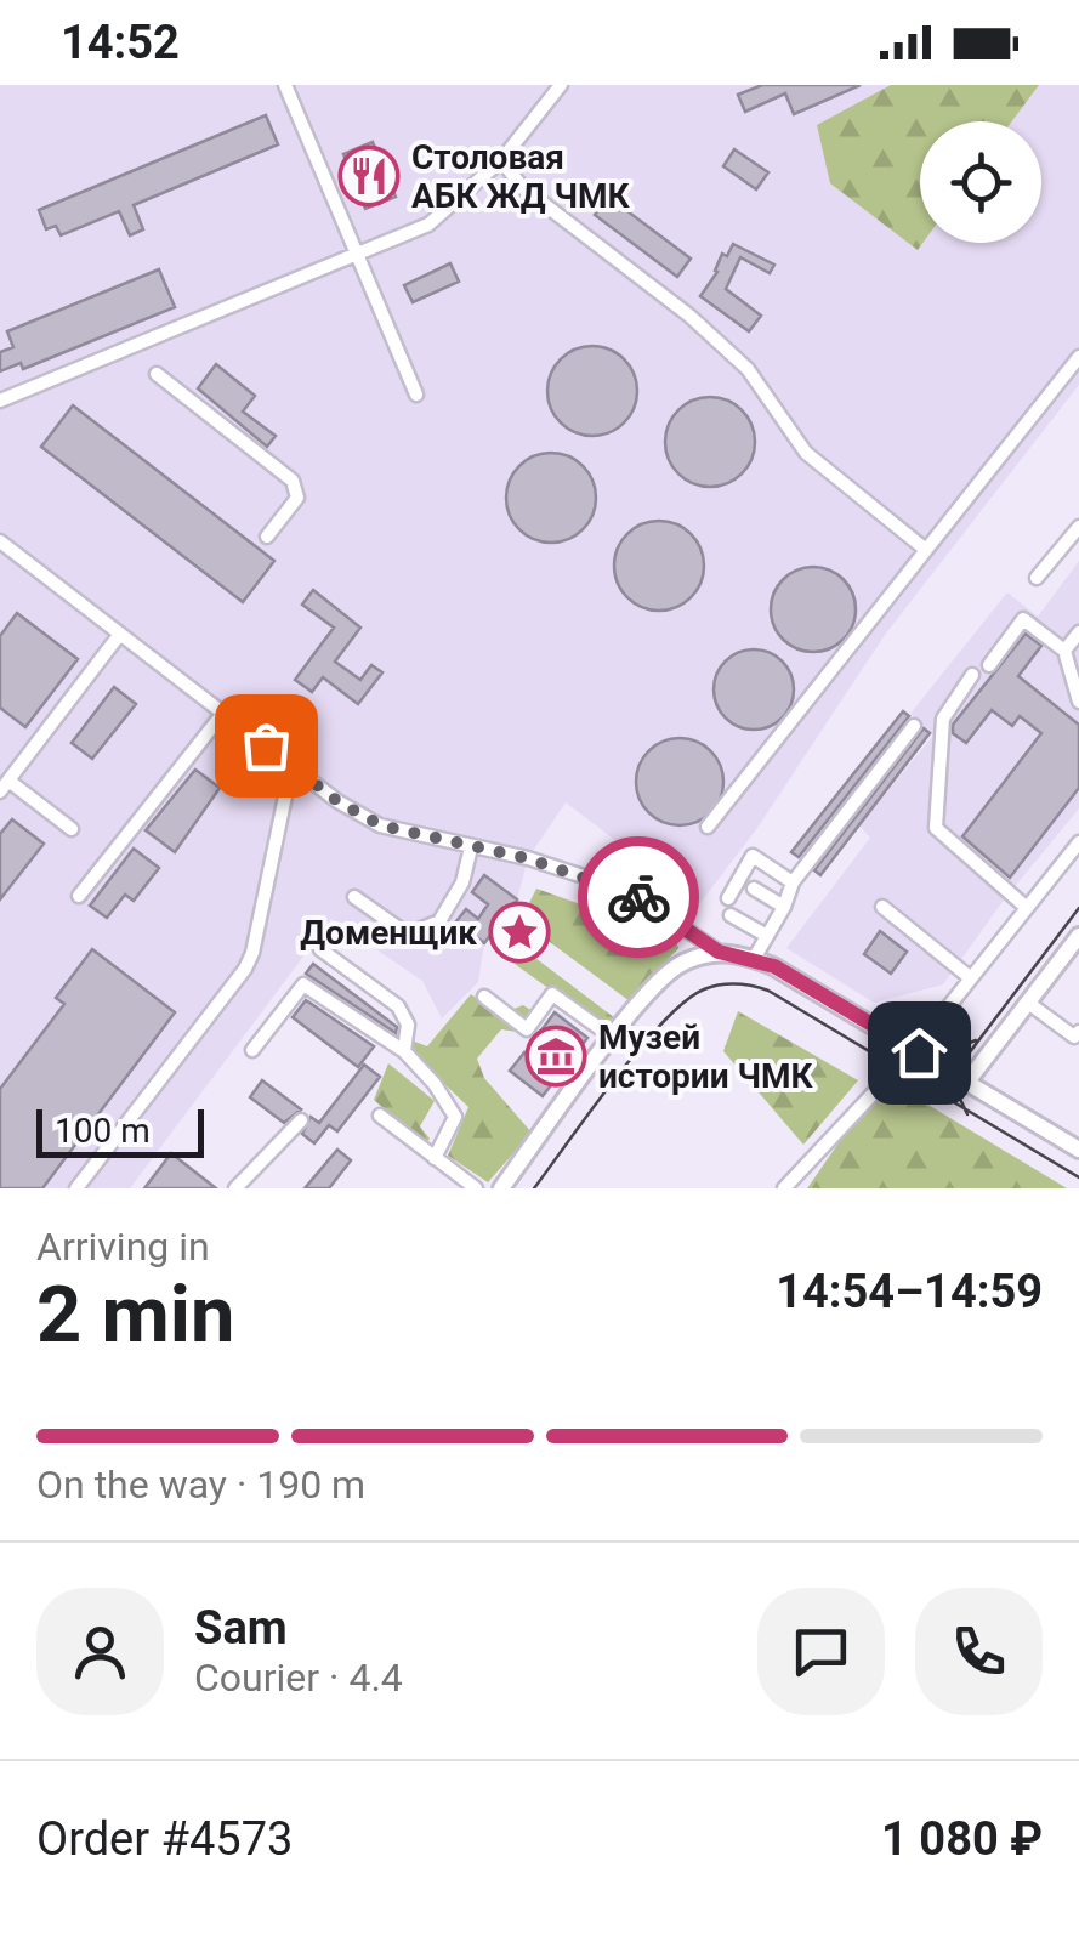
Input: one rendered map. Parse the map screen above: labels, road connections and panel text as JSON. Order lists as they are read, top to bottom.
{
  "places": {
    "restaurant": ["Столовая АБК ЖД ЧМК"],
    "place": ["Доменщик"],
    "museum": ["Музей истории ЧМК"]
  },
  "scale_bar": "100 m",
  "page": {
    "status": "14:52",
    "scale": "100 m",
    "heading": ["2 min", "Arriving in", "14:54–14:59"],
    "panel": [
      "Sam",
      "Courier · 4.4",
      "Order #4573",
      "1 080 ₽"
    ],
    "bar": "On the way · 190 m"
  }
}
